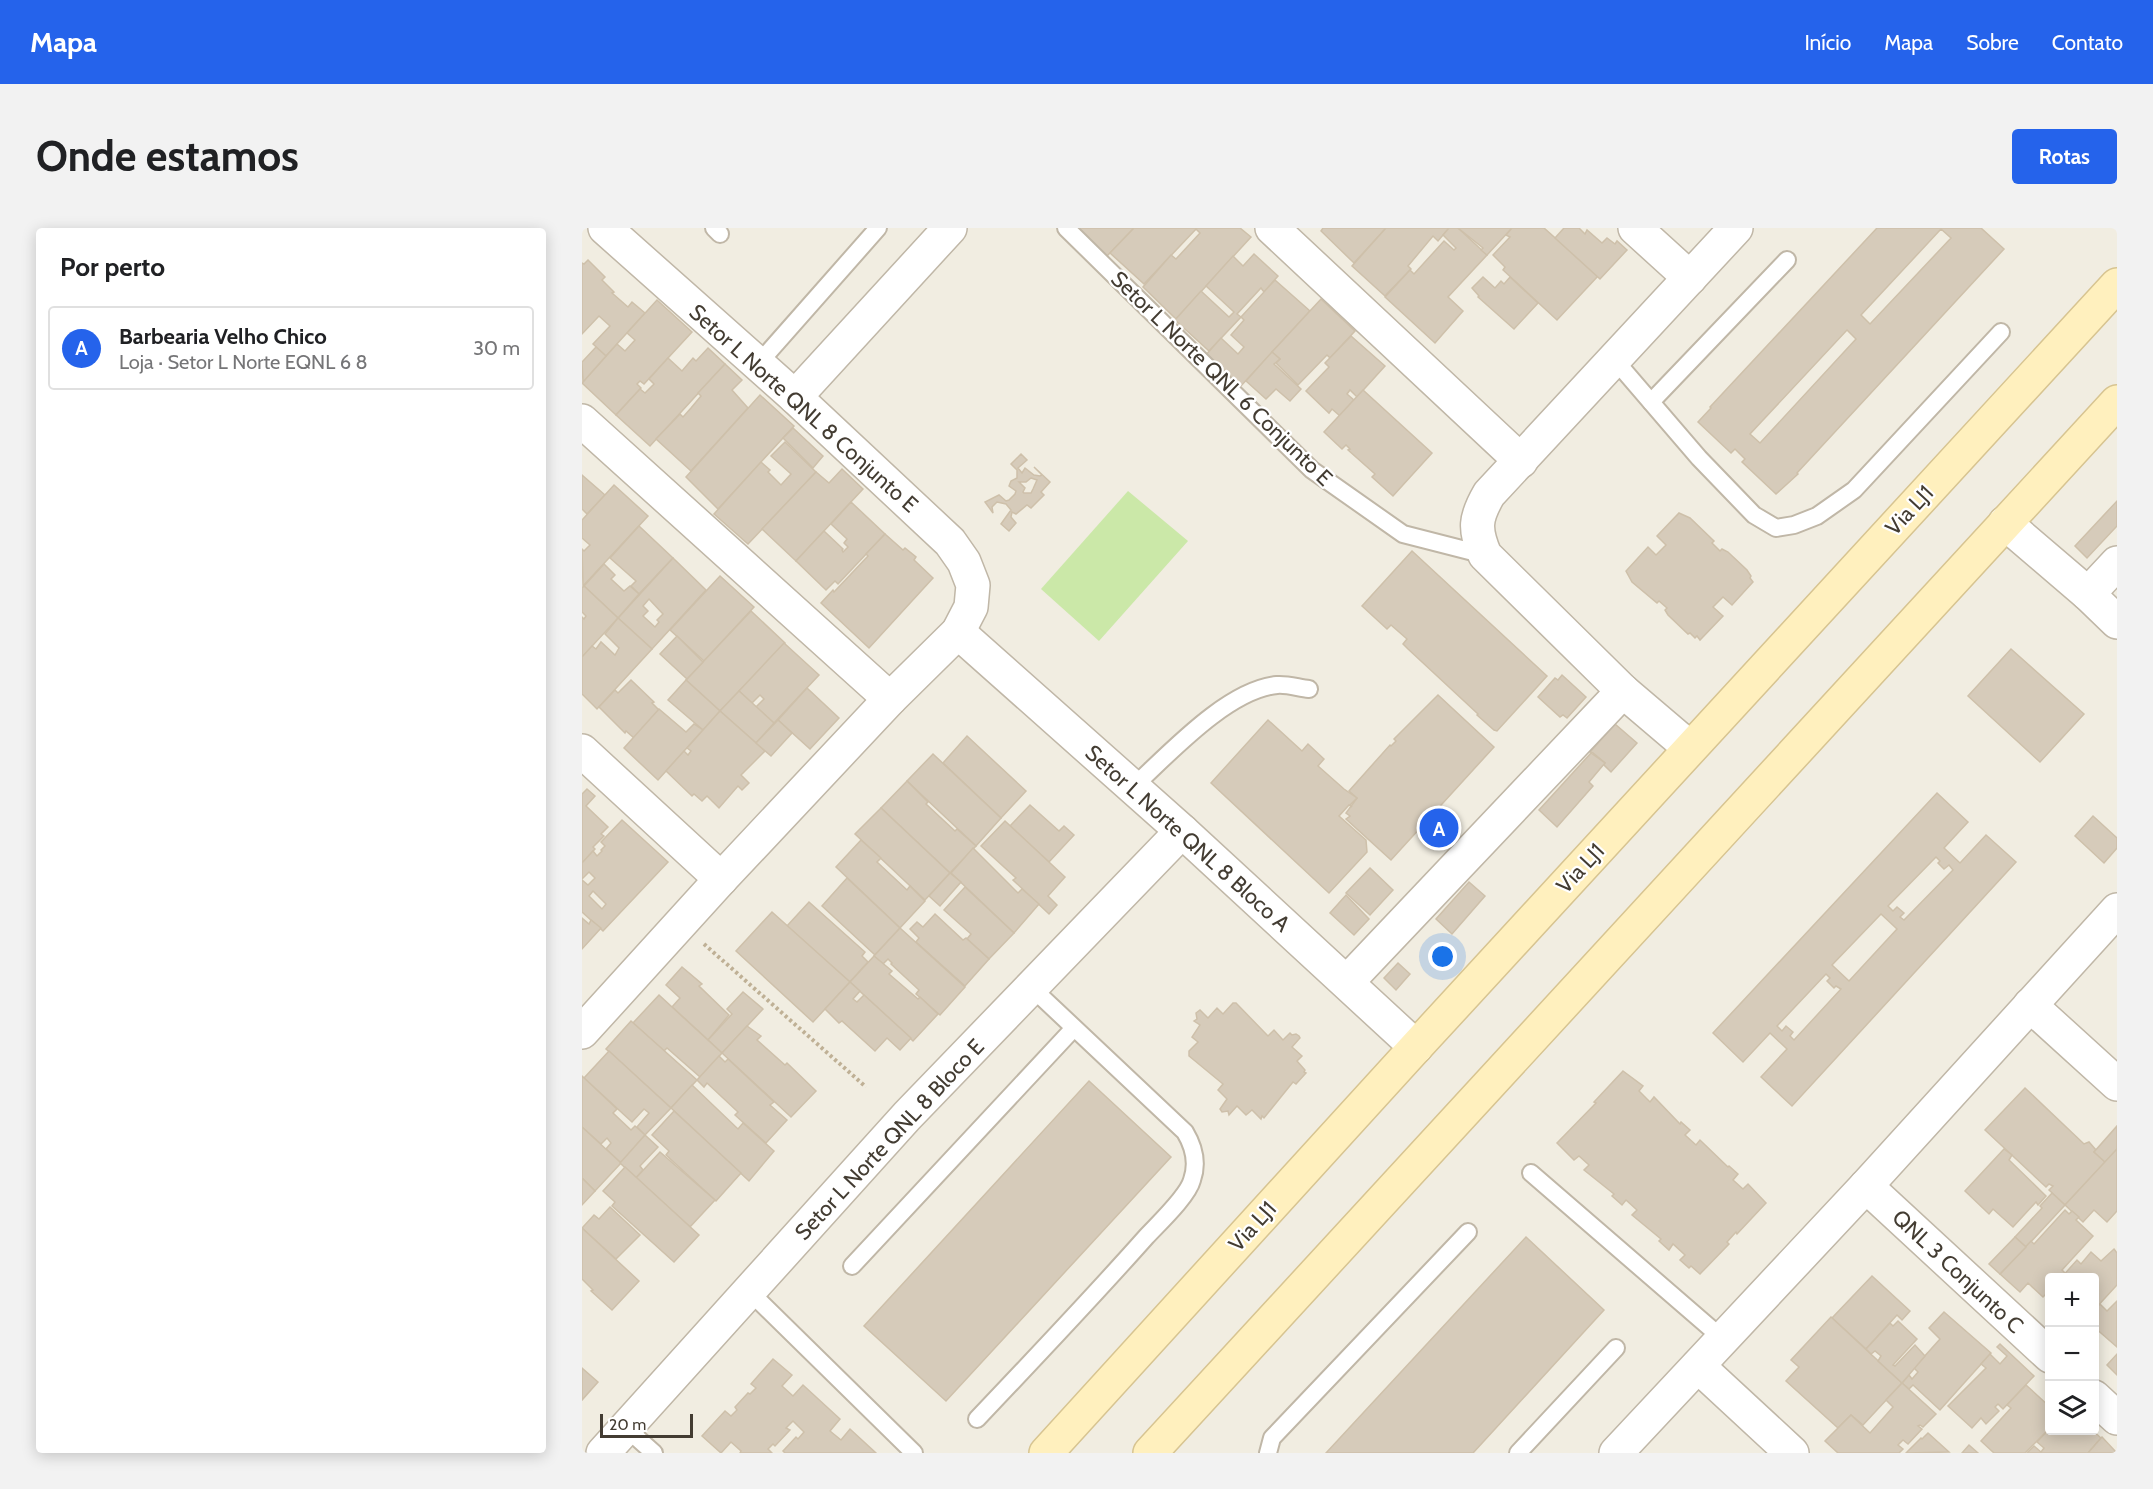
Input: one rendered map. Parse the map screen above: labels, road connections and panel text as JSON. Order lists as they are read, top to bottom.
{
  "streets": {
    "main road": ["Via LJ1"],
    "street": [
      "Setor L Norte QNL 8 Conjunto E",
      "Setor L Norte QNL 8 Bloco A",
      "Setor L Norte QNL 8 Bloco E",
      "QNL 3 Conjunto C"
    ],
    "lane": ["Setor L Norte QNL 6 Conjunto E"]
  },
  "crossings": [
    ["Setor L Norte QNL 8 Conjunto E", "Setor L Norte QNL 8 Bloco A"],
    ["Via LJ1", "Setor L Norte QNL 8 Bloco A"],
    ["Setor L Norte QNL 8 Bloco A", "Setor L Norte QNL 8 Bloco E"]
  ],
  "scale_bar": "20 m",
  "page": {
    "header": "Mapa",
    "nav": [
      "Início",
      "Mapa",
      "Sobre",
      "Contato"
    ],
    "buttons": "Rotas",
    "title": "Onde estamos",
    "heading": "Por perto",
    "list": [
      {
        "mark": "A",
        "name": "Barbearia Velho Chico",
        "note": "Loja · Setor L Norte EQNL 6 8",
        "value": "30 m"
      }
    ],
    "pins": "A",
    "map_buttons": ["+", "−"],
    "scale": "20 m"
  }
}
